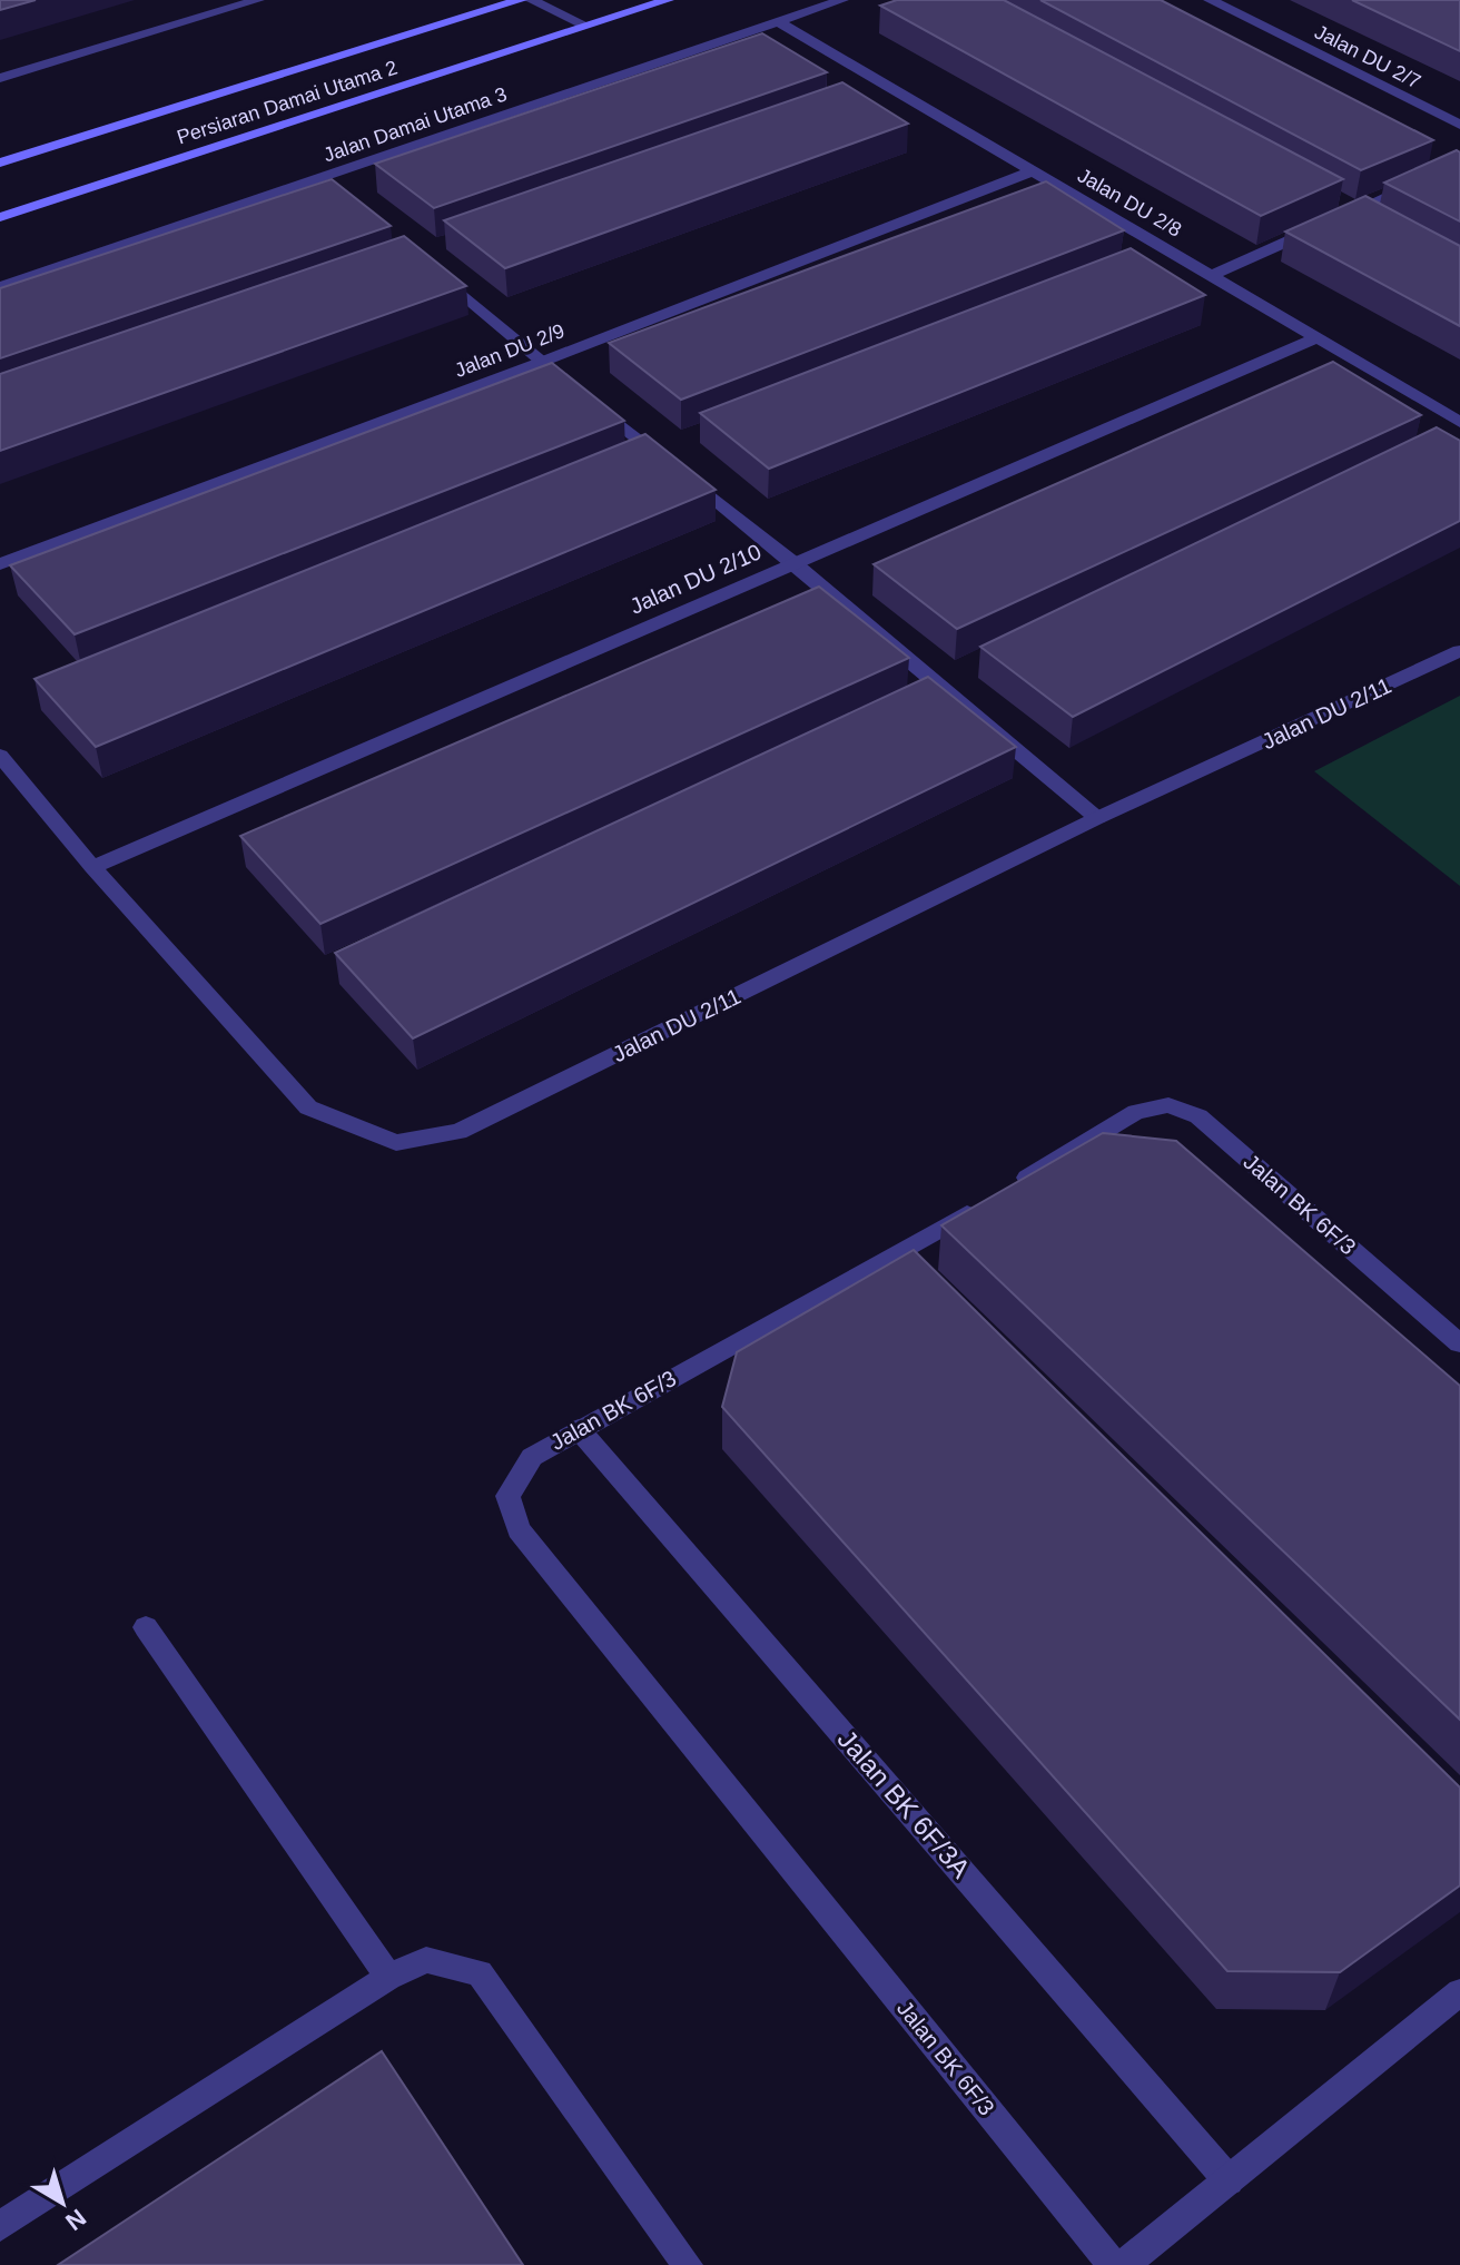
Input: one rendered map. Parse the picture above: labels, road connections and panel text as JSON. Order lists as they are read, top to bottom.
{
  "streets": {
    "street": [
      "Jalan DU 2/7",
      "Persiaran Damai Utama 2",
      "Jalan Damai Utama 3",
      "Jalan DU 2/8",
      "Jalan DU 2/9",
      "Jalan DU 2/10",
      "Jalan DU 2/11",
      "Jalan BK 6F/3",
      "Jalan BK 6F/3A"
    ]
  },
  "crossings": [
    ["Jalan Damai Utama 3", "Jalan DU 2/8"],
    ["Jalan DU 2/8", "Jalan DU 2/9"],
    ["Jalan DU 2/8", "Jalan DU 2/10"],
    ["Jalan DU 2/10", "Jalan DU 2/11"],
    ["Jalan BK 6F/3", "Jalan BK 6F/3A"]
  ],
  "north": "bottom right"
}
